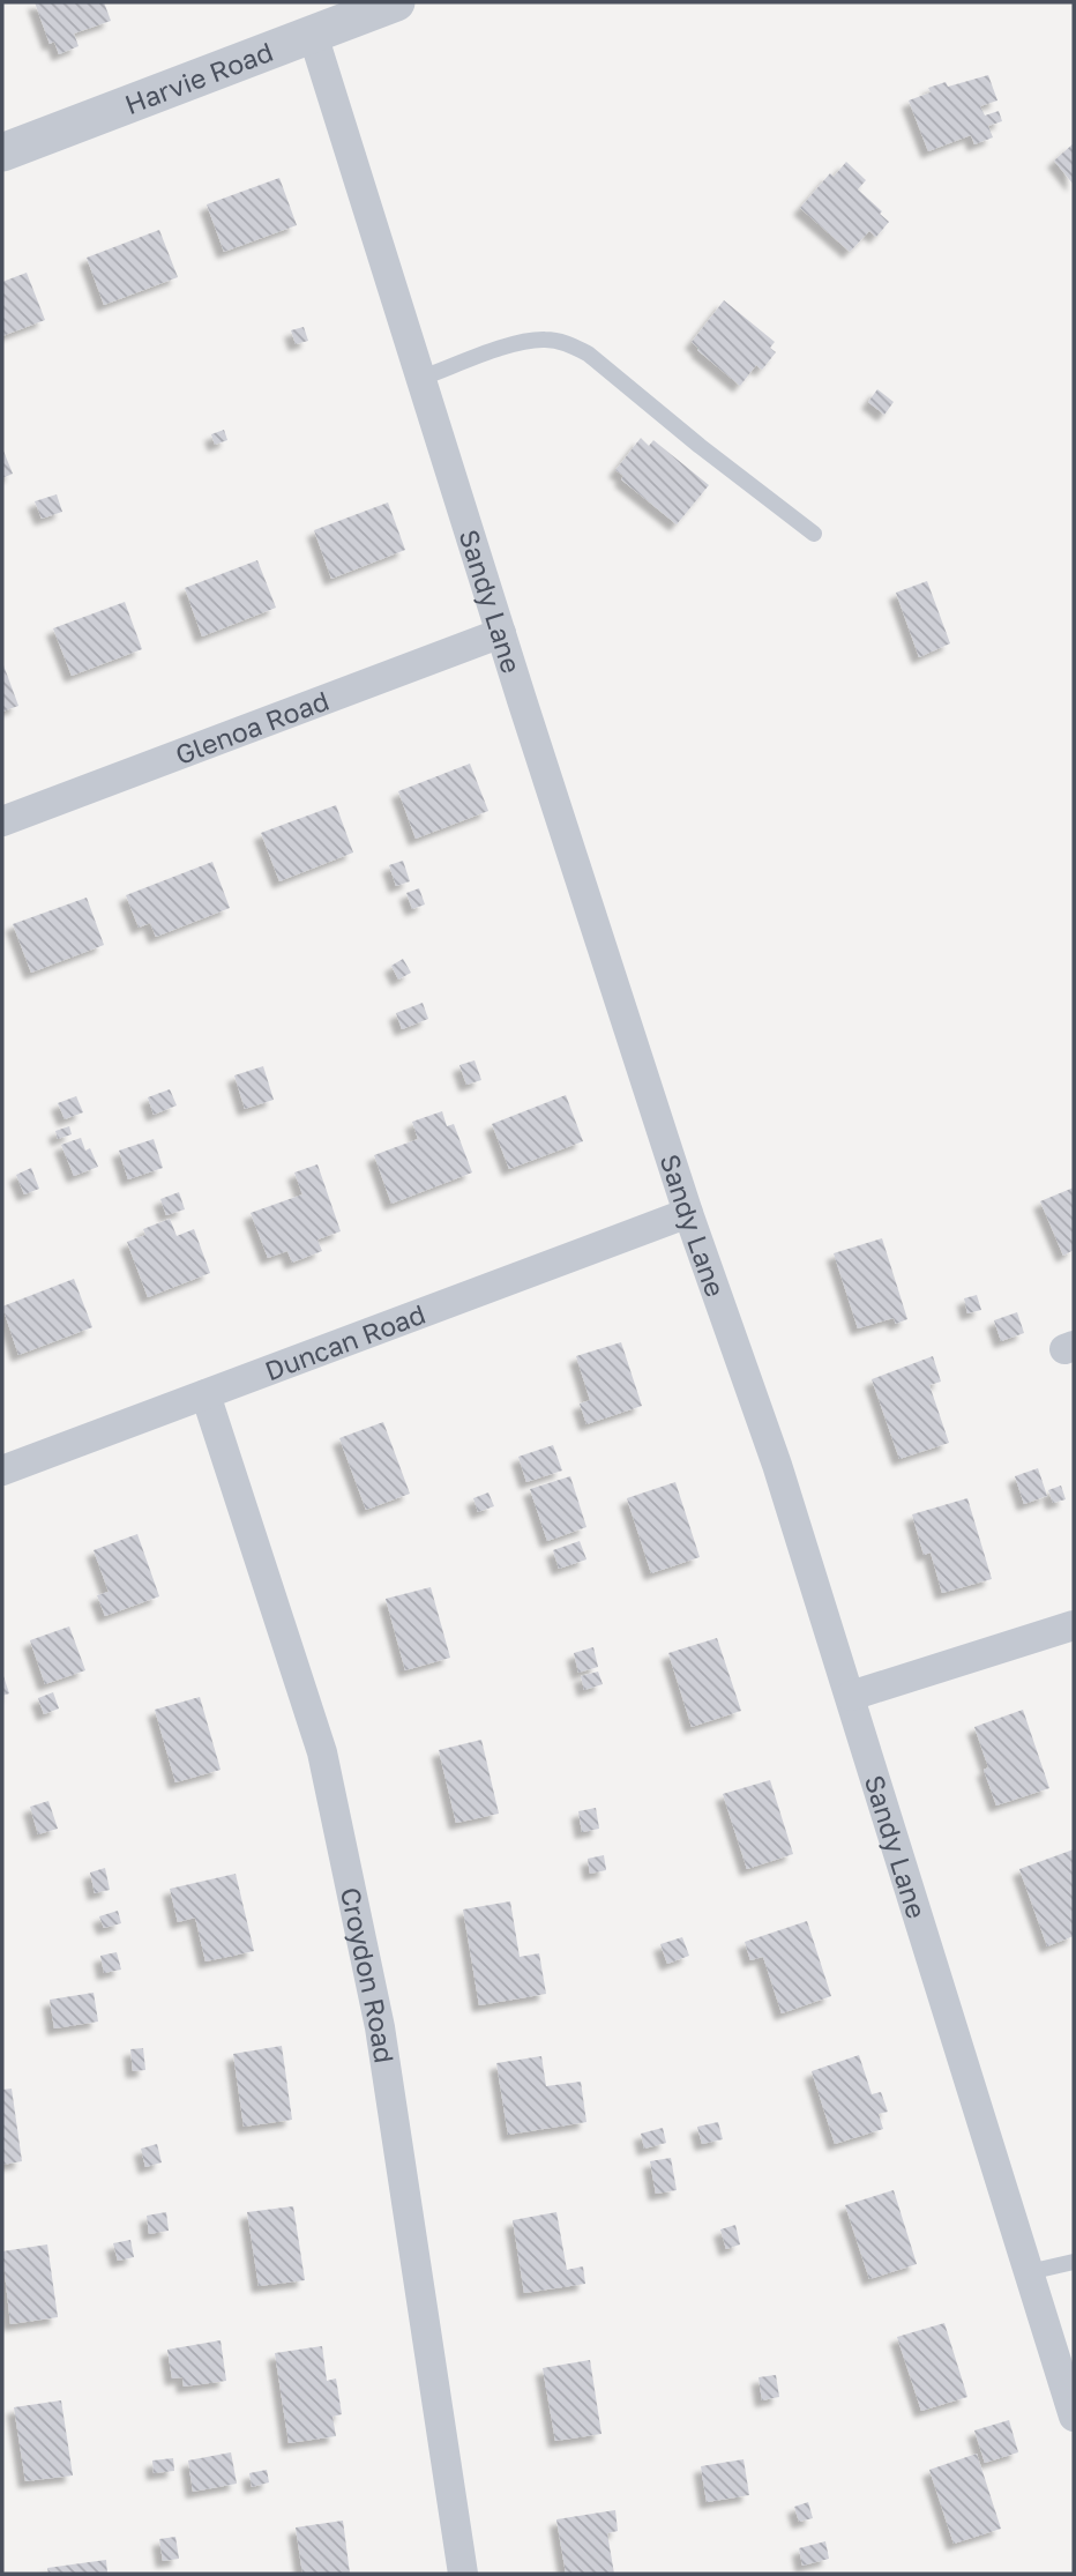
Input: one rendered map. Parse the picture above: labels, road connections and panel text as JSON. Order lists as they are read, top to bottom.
{
  "streets": {
    "street": [
      "Harvie Road",
      "Sandy Lane",
      "Glenoa Road",
      "Duncan Road",
      "Croydon Road"
    ]
  },
  "crossings": [
    ["Harvie Road", "Sandy Lane"],
    ["Sandy Lane", "Glenoa Road"],
    ["Sandy Lane", "Duncan Road"],
    ["Duncan Road", "Croydon Road"]
  ]
}
